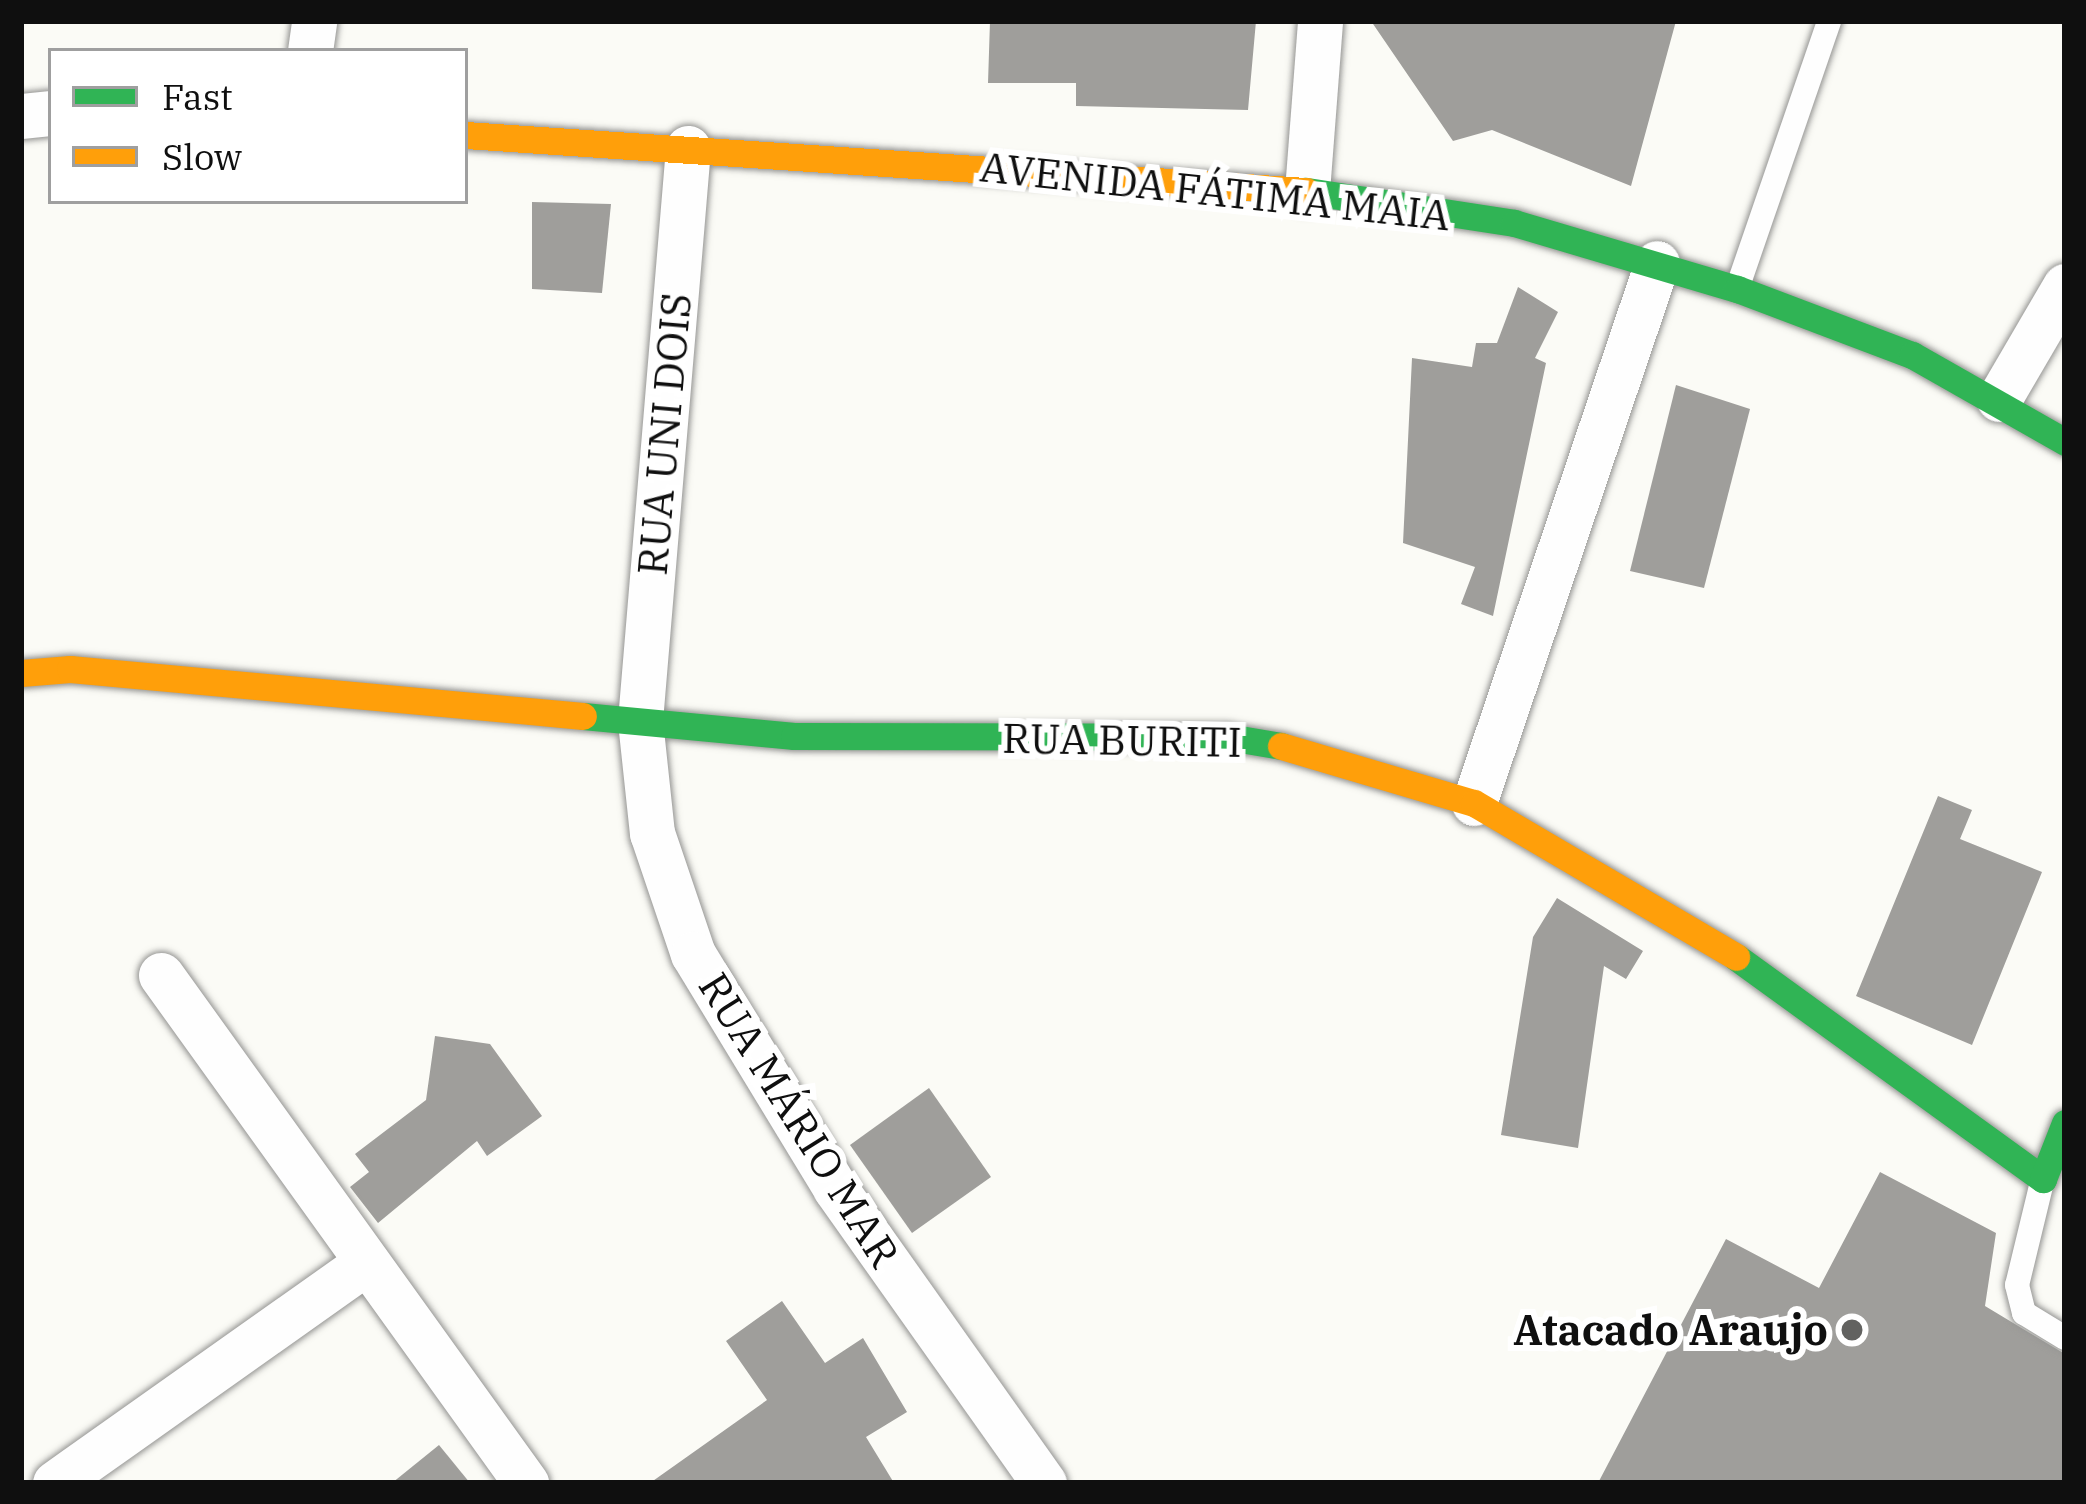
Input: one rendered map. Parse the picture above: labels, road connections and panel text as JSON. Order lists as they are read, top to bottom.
{
  "streets": {
    "street": [
      "AVENIDA FÁTIMA MAIA",
      "RUA UNI DOIS",
      "RUA BURITI",
      "RUA MÁRIO MAR"
    ]
  },
  "crossings": [
    ["AVENIDA FÁTIMA MAIA", "RUA UNI DOIS"],
    ["RUA UNI DOIS", "RUA BURITI"],
    ["RUA UNI DOIS", "RUA MÁRIO MAR"],
    ["RUA BURITI", "RUA MÁRIO MAR"]
  ],
  "places": ["Atacado Araujo"],
  "legend": ["Fast", "Slow"]
}
